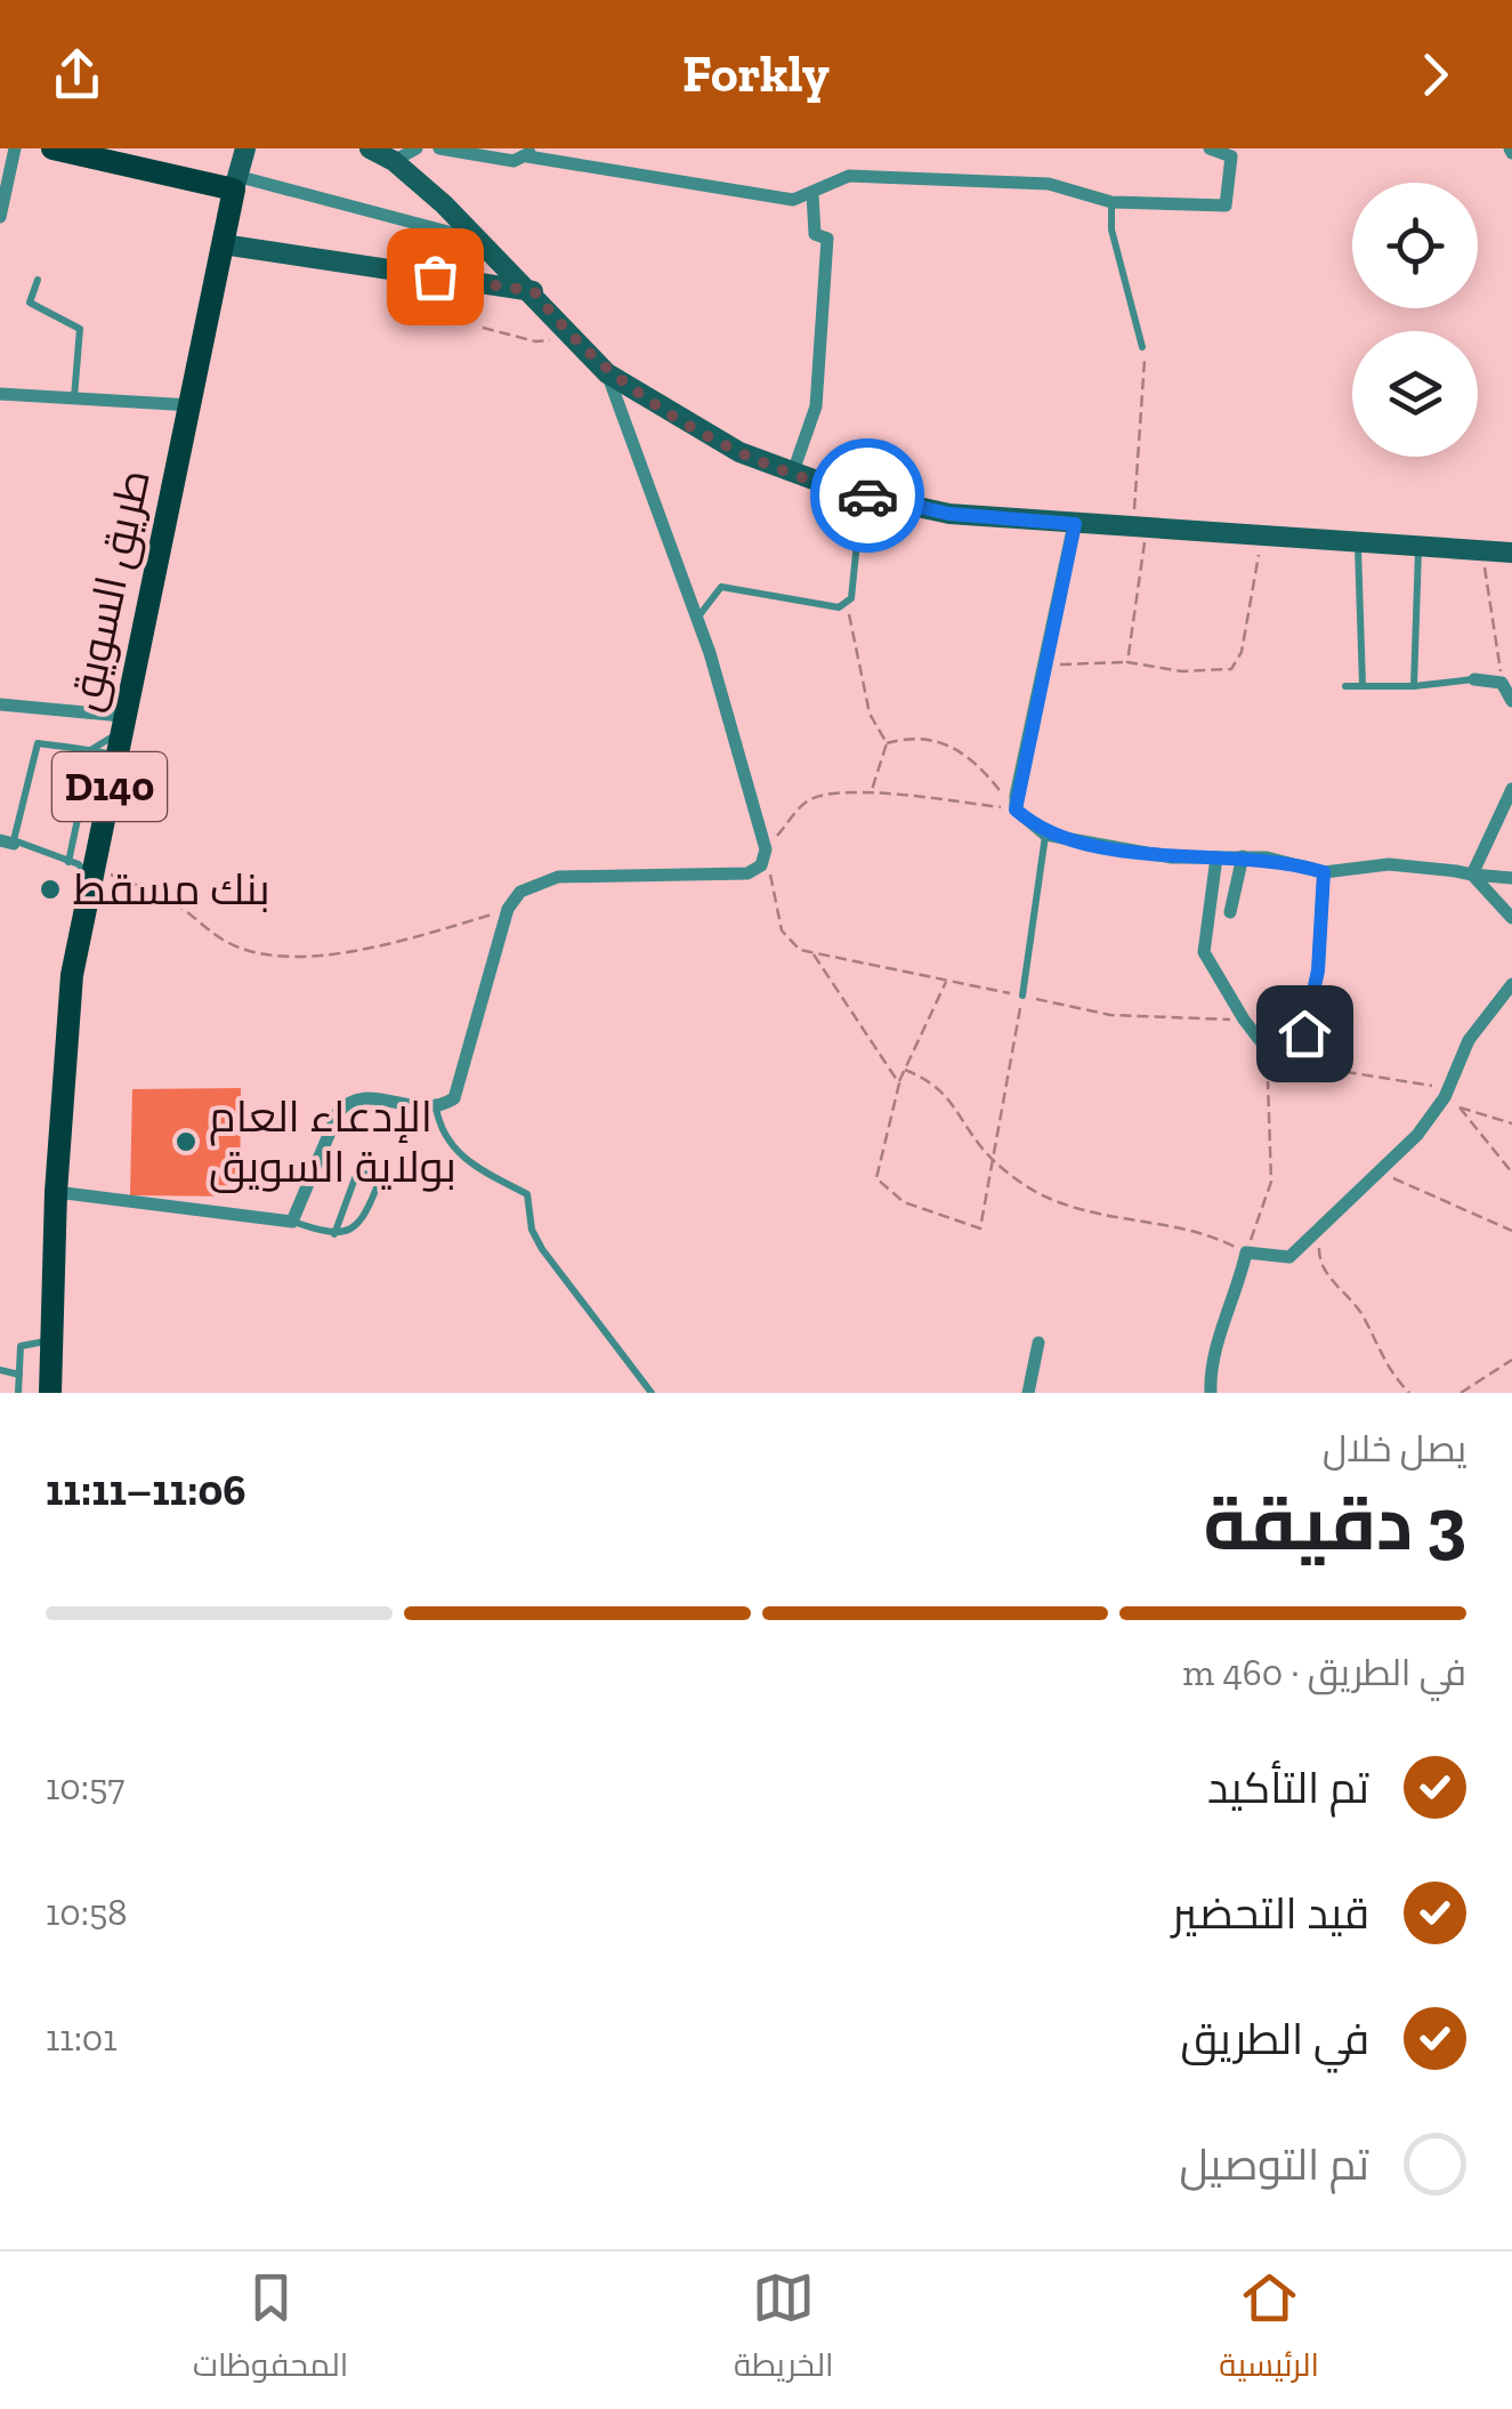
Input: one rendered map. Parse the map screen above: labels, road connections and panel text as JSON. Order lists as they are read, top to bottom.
{
  "streets": {
    "main road": ["طريق السويق", "D140"]
  },
  "places": ["بنك مسقط", "الإدعاء العام بولاية السويق"],
  "page": {
    "header": "Forkly",
    "heading": ["3 دقيقة", "يصل خلال", "11:06–11:11"],
    "bar": "في الطريق · 460 m",
    "list": [
      ["تم التأكيد", "10:57"],
      ["قيد التحضير", "10:58"],
      ["في الطريق", "11:01"],
      "تم التوصيل"
    ],
    "tabs": ["الرئيسية", "الخريطة", "المحفوظات"]
  }
}
